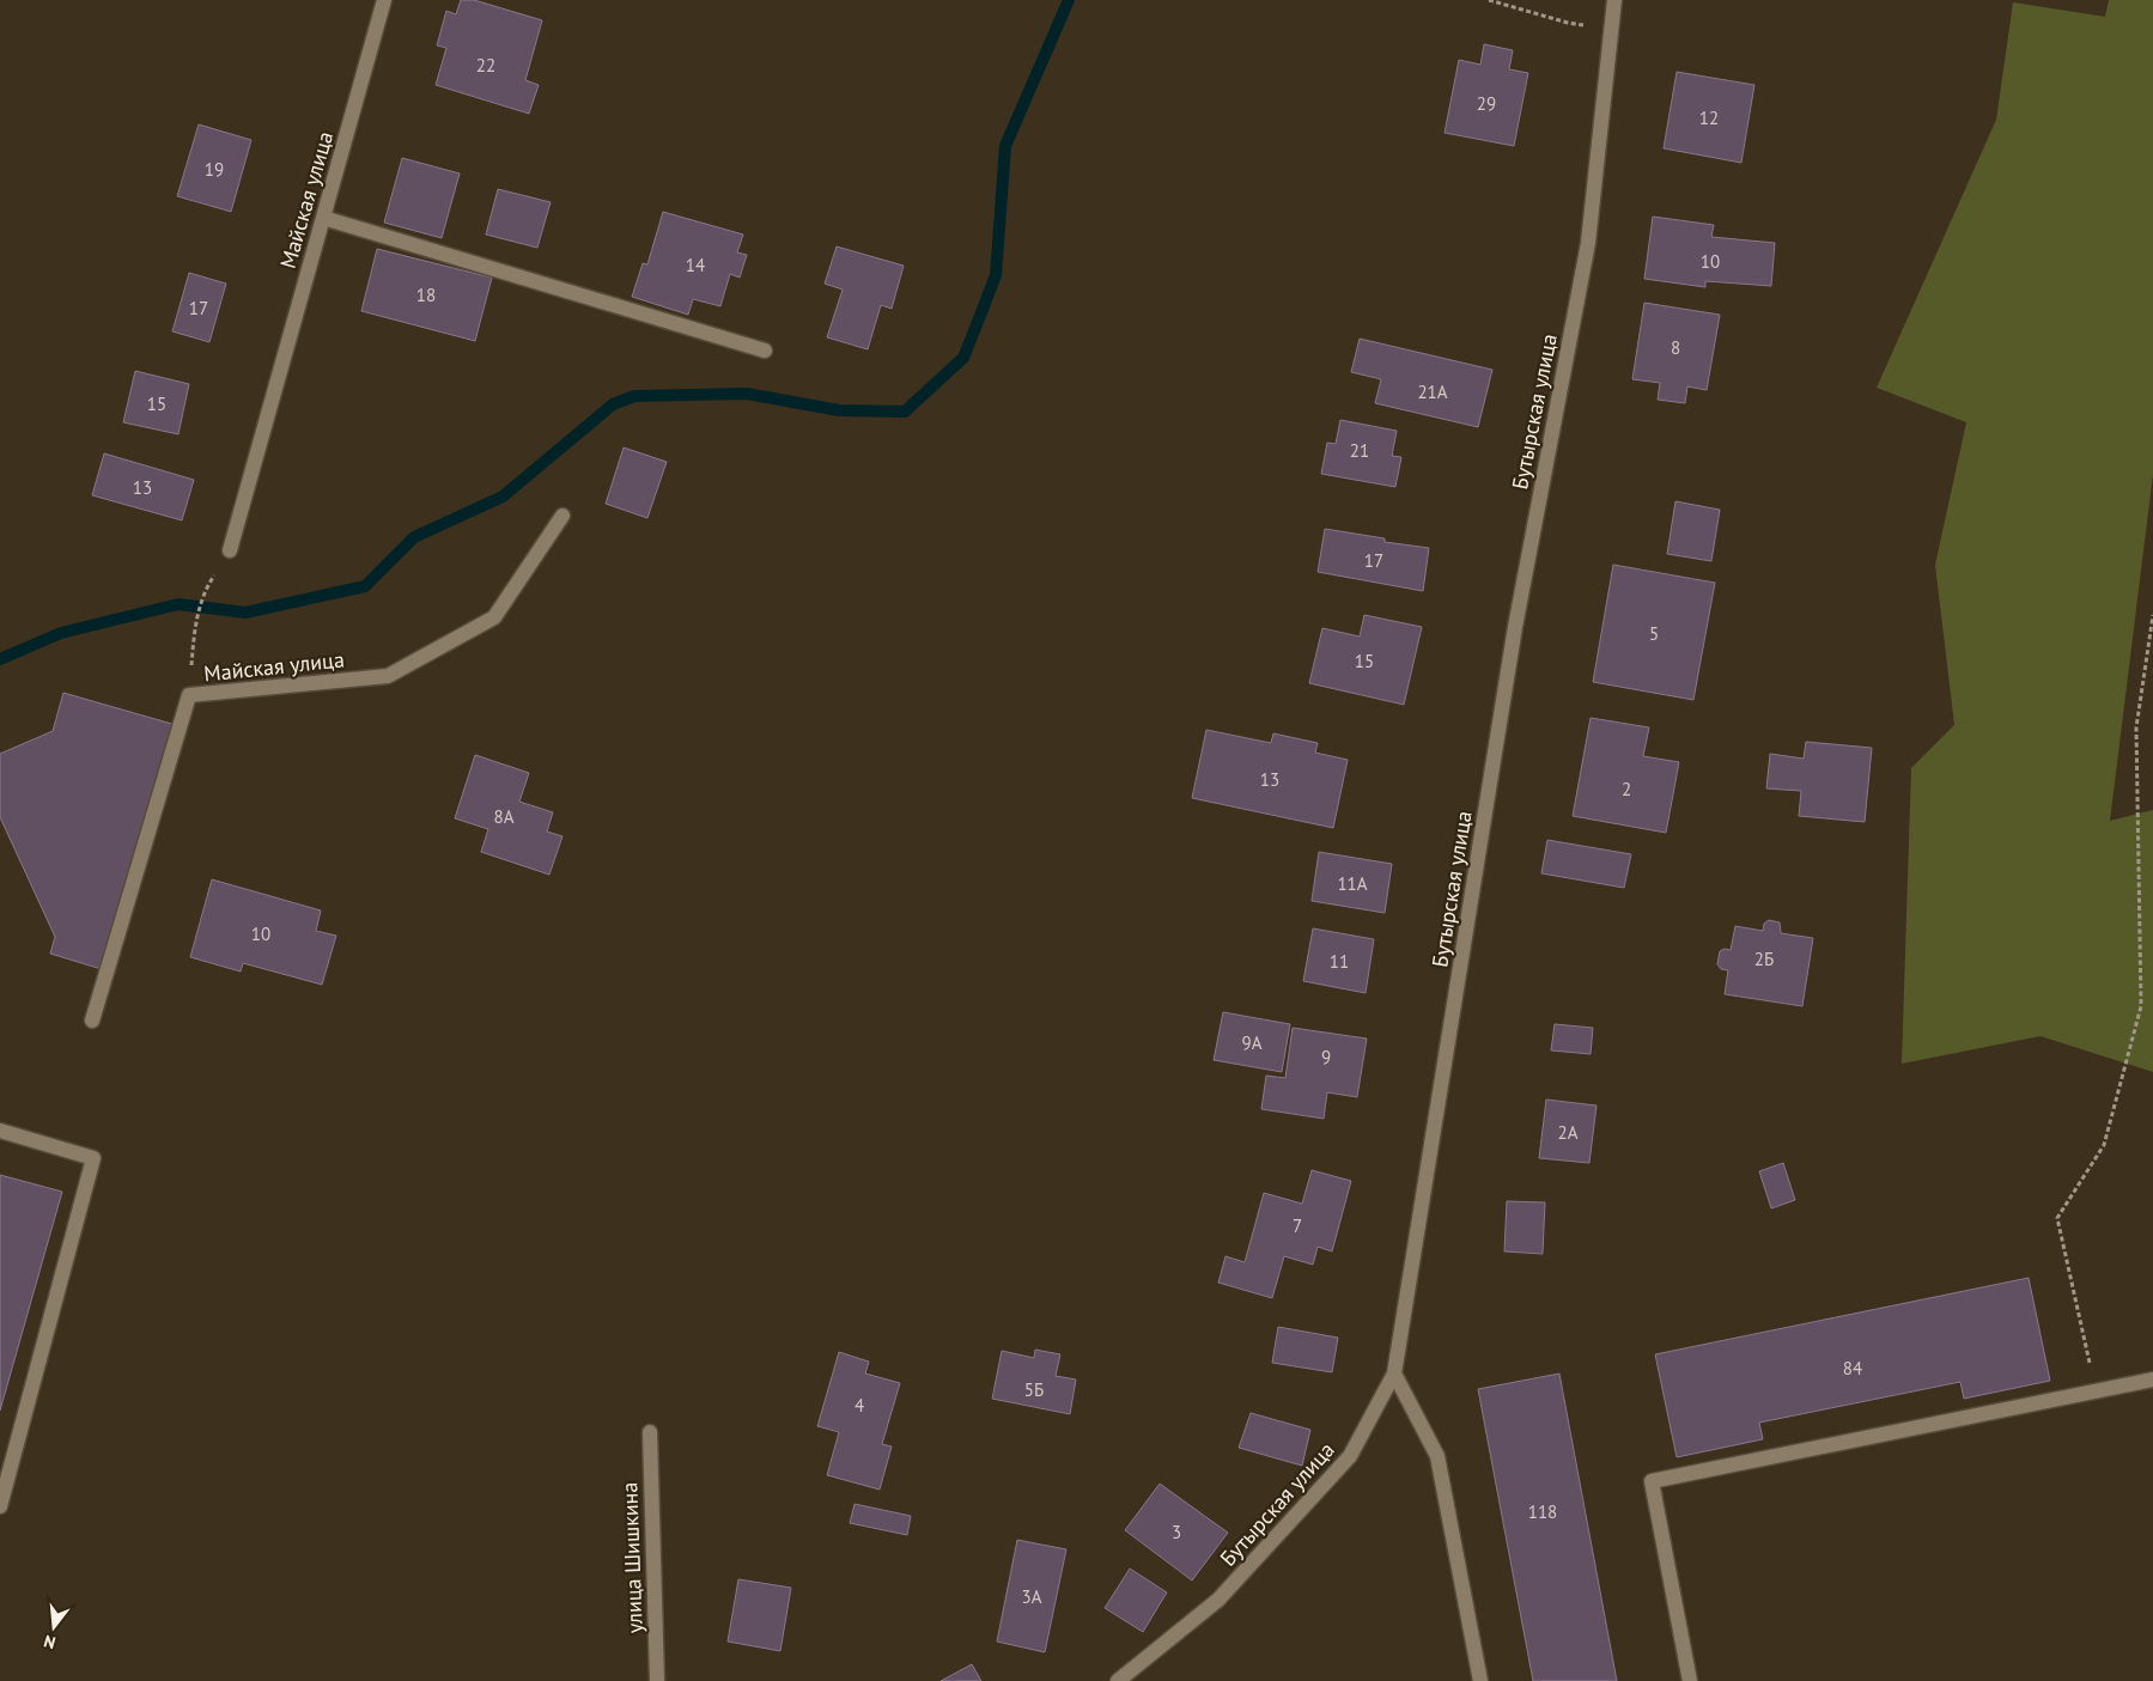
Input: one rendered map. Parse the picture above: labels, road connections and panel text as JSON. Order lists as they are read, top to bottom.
{
  "streets": {
    "street": ["Майская улица", "Бутырская улица", "улица Шишкина"]
  },
  "house_numbers": [
    "22",
    "29",
    "12",
    "19",
    "10",
    "14",
    "18",
    "17",
    "8",
    "21А",
    "15",
    "21",
    "13",
    "17",
    "5",
    "15",
    "13",
    "2",
    "8А",
    "11А",
    "10",
    "2Б",
    "11",
    "9А",
    "9",
    "2А",
    "7",
    "84",
    "5Б",
    "4",
    "118",
    "3",
    "3А"
  ],
  "north": "bottom"
}
